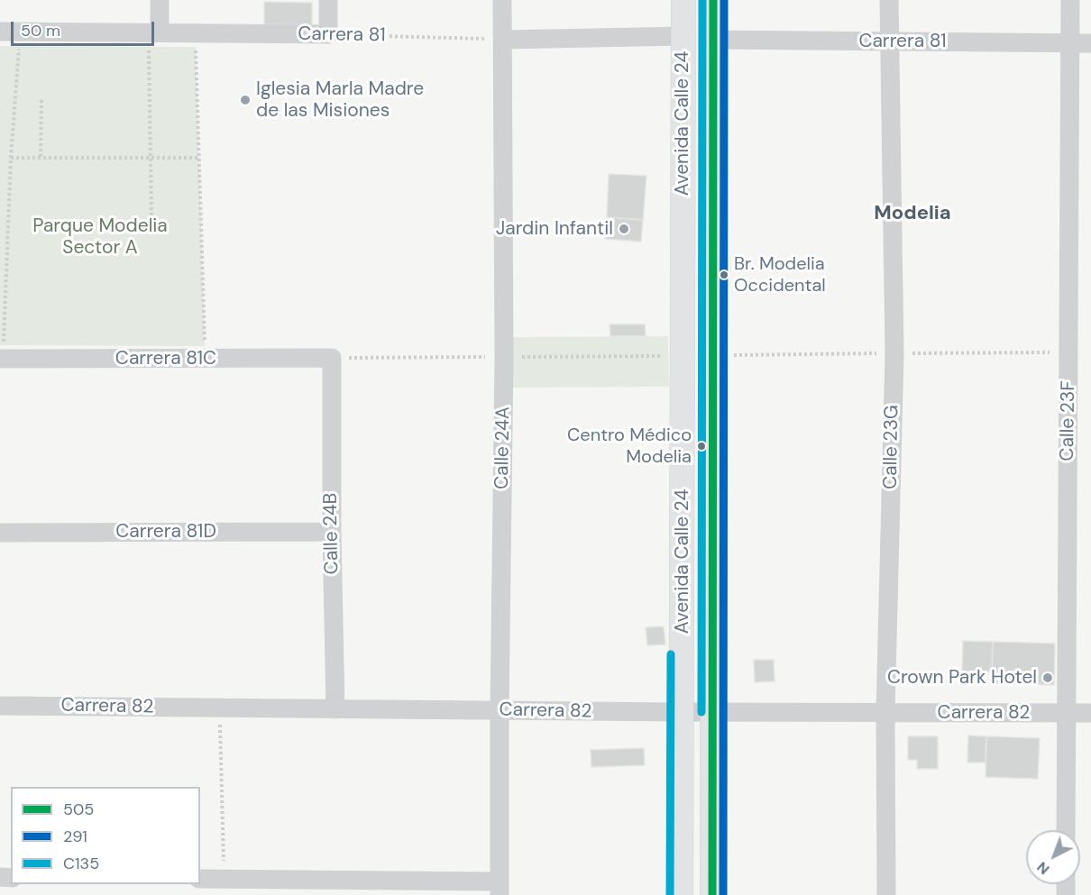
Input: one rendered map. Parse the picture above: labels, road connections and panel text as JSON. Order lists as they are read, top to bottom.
{
  "streets": {
    "main road": ["Avenida Calle 24"],
    "street": [
      "Carrera 81",
      "Carrera 81C",
      "Calle 23F",
      "Calle 23G",
      "Calle 24A",
      "Carrera 81D",
      "Calle 24B",
      "Carrera 82"
    ]
  },
  "crossings": [
    ["Carrera 81", "Avenida Calle 24"],
    ["Carrera 81", "Calle 23F"],
    ["Carrera 81", "Calle 23G"],
    ["Carrera 81", "Calle 24A"],
    ["Avenida Calle 24", "Carrera 82"],
    ["Carrera 81C", "Calle 24B"],
    ["Calle 23F", "Carrera 82"],
    ["Calle 23G", "Carrera 82"],
    ["Calle 24A", "Carrera 82"],
    ["Carrera 81D", "Calle 24B"],
    ["Calle 24B", "Carrera 82"]
  ],
  "districts": ["Modelia"],
  "parks": ["Parque Modelia Sector A"],
  "places": [
    "Iglesia MarIa Madre de las Misiones",
    "Jardin Infantil",
    "Br. Modelia Occidental",
    "Centro Médico Modelia",
    "Crown Park Hotel"
  ],
  "lines": ["transit line 505", "transit line 291", "transit line C135"],
  "legend": ["505", "291", "C135"],
  "scale_bar": "50 m",
  "north": "bottom left"
}
